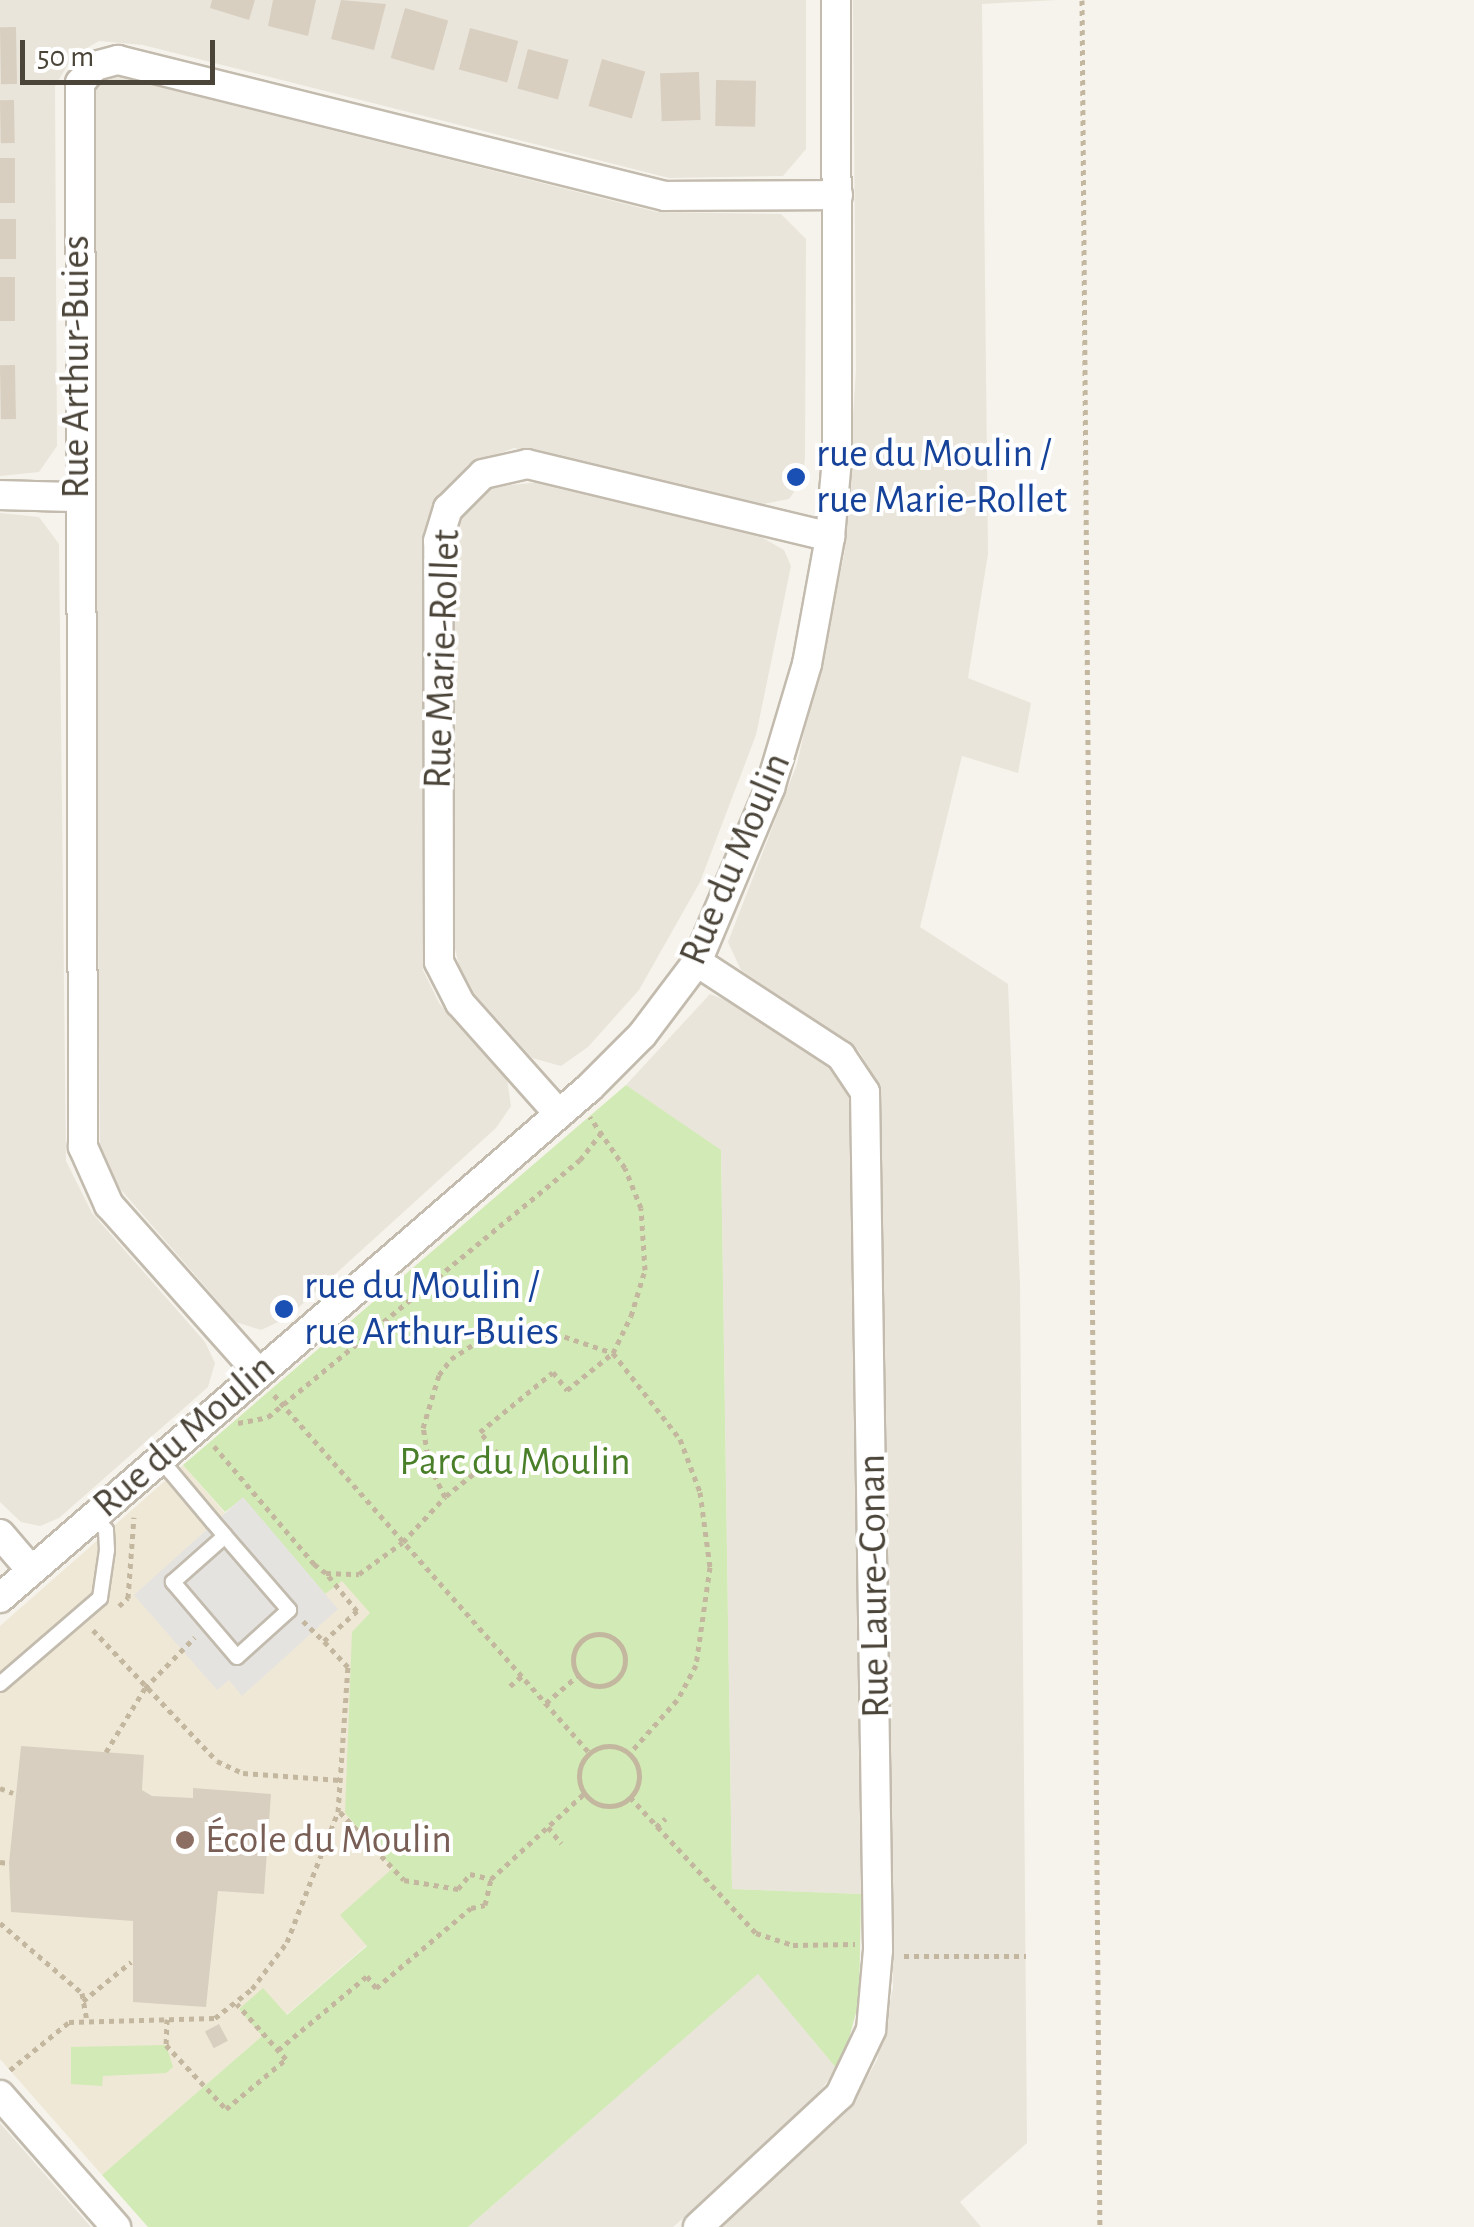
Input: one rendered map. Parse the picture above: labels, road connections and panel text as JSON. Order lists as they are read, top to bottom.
{
  "streets": {
    "street": [
      "Rue Arthur-Buies",
      "Rue Marie-Rollet",
      "Rue du Moulin",
      "Rue Laure-Conan"
    ]
  },
  "crossings": [
    ["Rue Arthur-Buies", "Rue du Moulin"],
    ["Rue Marie-Rollet", "Rue du Moulin"],
    ["Rue du Moulin", "Rue Laure-Conan"]
  ],
  "parks": ["Parc du Moulin"],
  "places": ["rue du Moulin / rue Marie-Rollet", "rue du Moulin / rue Arthur-Buies", "École du Moulin"],
  "scale_bar": "50 m"
}
